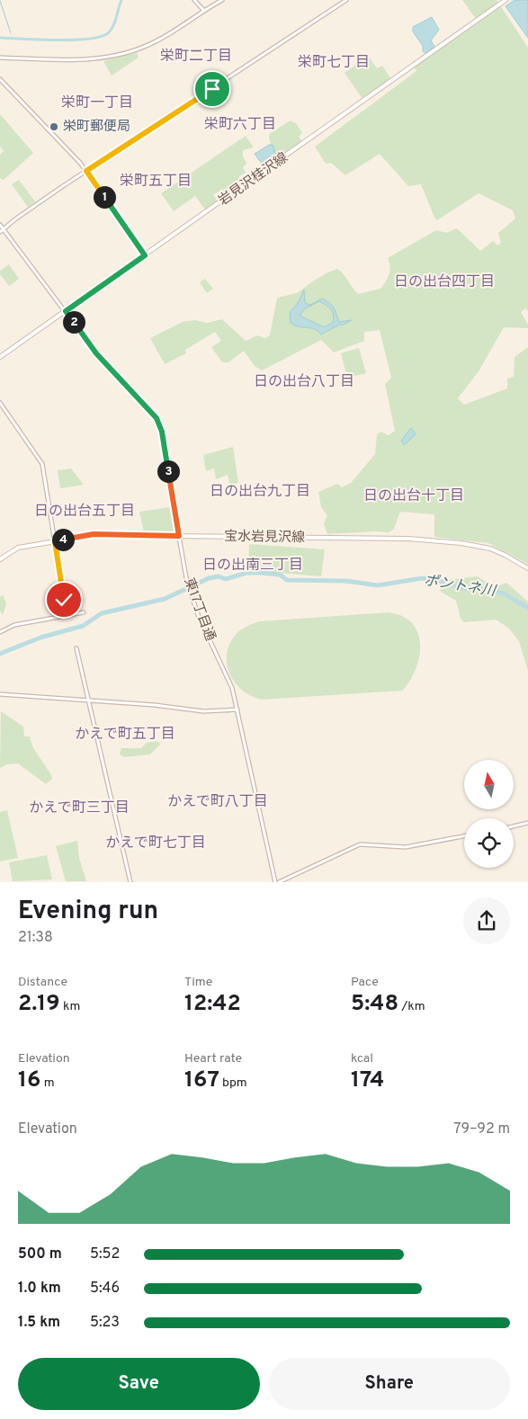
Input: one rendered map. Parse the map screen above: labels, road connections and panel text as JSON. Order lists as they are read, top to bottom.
{
  "streets": {
    "main road": ["岩見沢桂沢線", "宝水岩見沢線"],
    "street": ["東17丁目通"]
  },
  "crossings": [
    ["岩見沢桂沢線", "東17丁目通"],
    ["宝水岩見沢線", "東17丁目通"]
  ],
  "districts": [
    "栄町二丁目",
    "栄町七丁目",
    "栄町一丁目",
    "栄町六丁目",
    "栄町五丁目",
    "日の出台四丁目",
    "日の出台八丁目",
    "日の出台九丁目",
    "日の出台十丁目",
    "日の出台五丁目",
    "日の出南三丁目",
    "かえで町五丁目",
    "かえで町八丁目",
    "かえで町三丁目",
    "かえで町七丁目"
  ],
  "water": ["ポントネ川"],
  "places": ["栄町郵便局"],
  "north": "top",
  "page": {
    "pins": [
      "1",
      "2",
      "3",
      "4"
    ],
    "heading": ["Evening run", "21:38"],
    "stats": [
      ["Distance", "2.19 km"],
      ["Time", "12:42"],
      ["Pace", "5:48 /km"],
      ["Elevation", "16 m"],
      ["Heart rate", "167 bpm"],
      ["kcal", "174"]
    ],
    "chart": ["Elevation", "79–92 m"],
    "list": [
      {
        "name": "500 m",
        "note": "5:52"
      },
      {
        "name": "1.0 km",
        "note": "5:46"
      },
      {
        "name": "1.5 km",
        "note": "5:23"
      }
    ],
    "buttons": ["Save", "Share"]
  }
}
